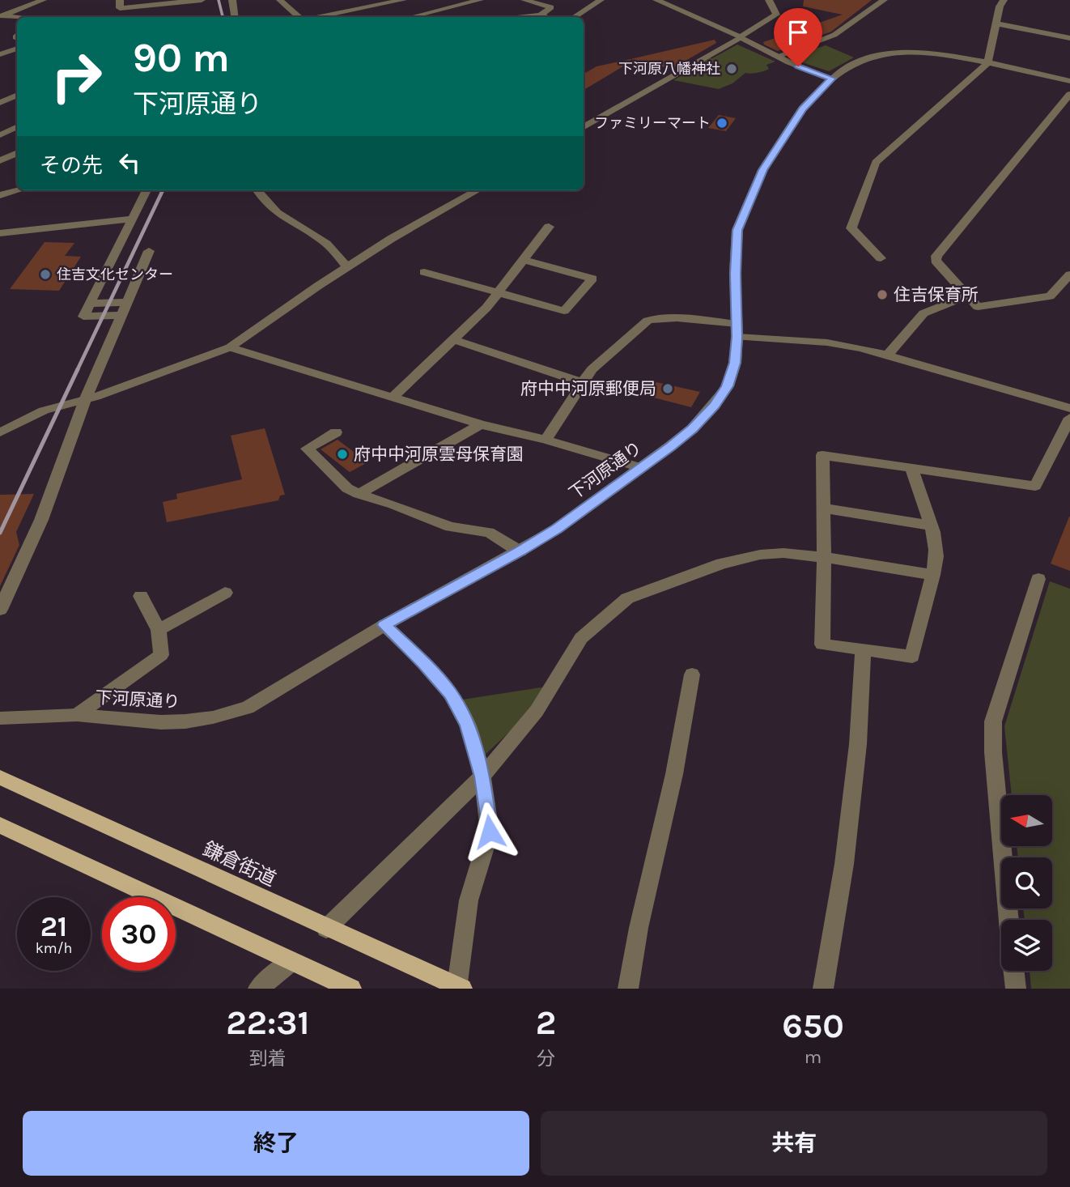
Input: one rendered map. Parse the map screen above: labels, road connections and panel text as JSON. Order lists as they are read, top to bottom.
{
  "streets": {
    "main road": ["鎌倉街道"],
    "street": ["下河原通り"]
  },
  "places": [
    "下河原八幡神社",
    "ファミリーマート",
    "住吉文化センター",
    "住吉保育所",
    "府中中河原郵便局",
    "府中中河原雲母保育園"
  ],
  "north": "left",
  "page": {
    "turn": ["90 m", "下河原通り"],
    "then": "その先",
    "speed": "21 km/h",
    "limit": "30",
    "eta": [
      "22:31",
      "到着",
      "2",
      "分",
      "650",
      "m"
    ],
    "buttons": ["終了", "共有"]
  }
}
